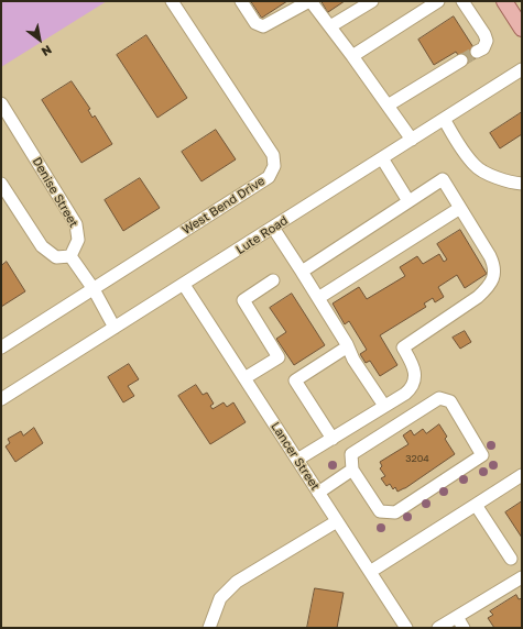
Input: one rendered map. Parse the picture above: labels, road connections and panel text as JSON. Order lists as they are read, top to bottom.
{
  "streets": {
    "street": [
      "Denise Street",
      "West Bend Drive",
      "Lute Road",
      "Lancer Street"
    ]
  },
  "crossings": [
    ["Lute Road", "Lancer Street"]
  ],
  "house_numbers": ["3204"],
  "north": "bottom right"
}
